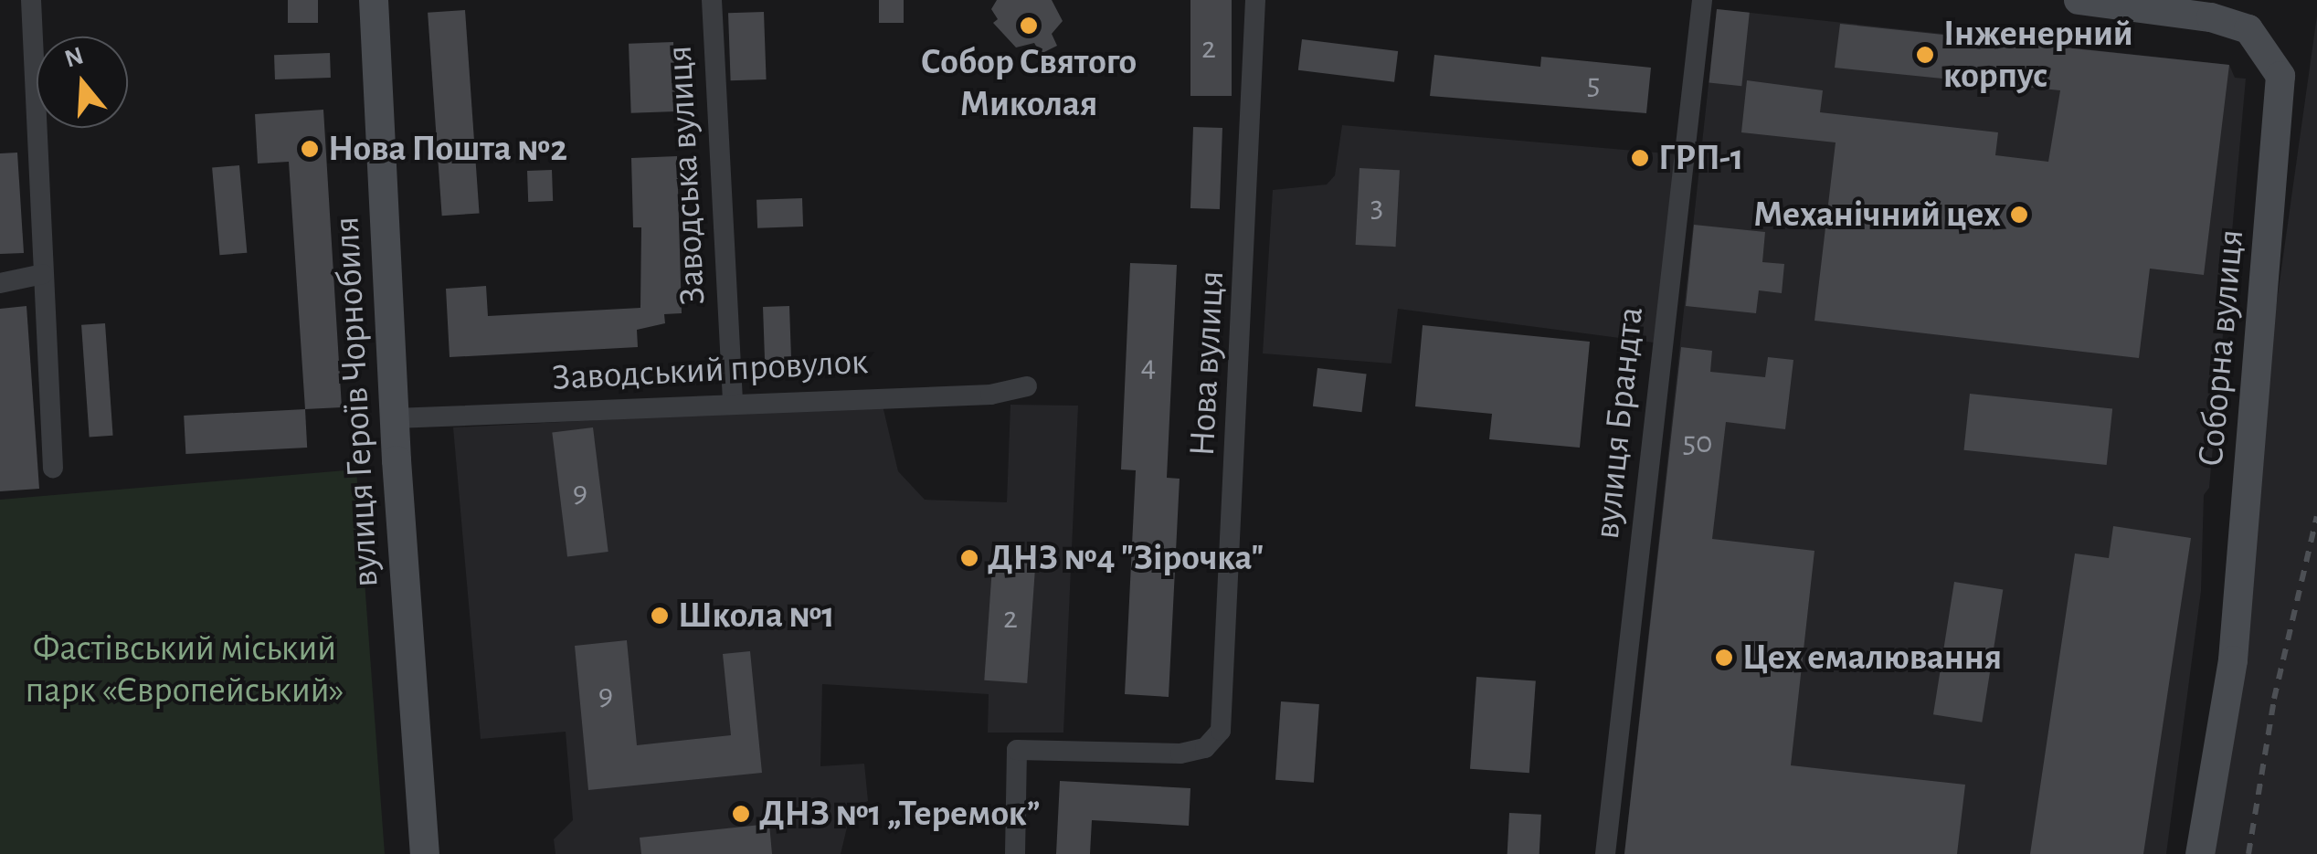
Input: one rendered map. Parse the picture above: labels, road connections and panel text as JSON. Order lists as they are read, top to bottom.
{
  "streets": {
    "main road": ["Соборна вулиця", "вулиця Героїв Чорнобиля"],
    "street": [
      "Заводська вулиця",
      "Нова вулиця",
      "Заводський провулок",
      "вулиця Брандта"
    ]
  },
  "crossings": [
    ["Заводська вулиця", "Заводський провулок"],
    ["Заводський провулок", "вулиця Героїв Чорнобиля"]
  ],
  "parks": ["Фастівський міський парк «Європейський»"],
  "places": [
    "Собор Святого Миколая",
    "Інженерний корпус",
    "Нова Пошта №2",
    "ГРП-1",
    "Механічний цех",
    "ДНЗ №4 \"Зірочка\"",
    "Школа №1",
    "Цех емалювання",
    "ДНЗ №1 „Теремок”"
  ],
  "house_numbers": [
    "2",
    "5",
    "3",
    "4",
    "50",
    "9",
    "2",
    "9"
  ],
  "north": "top"
}
